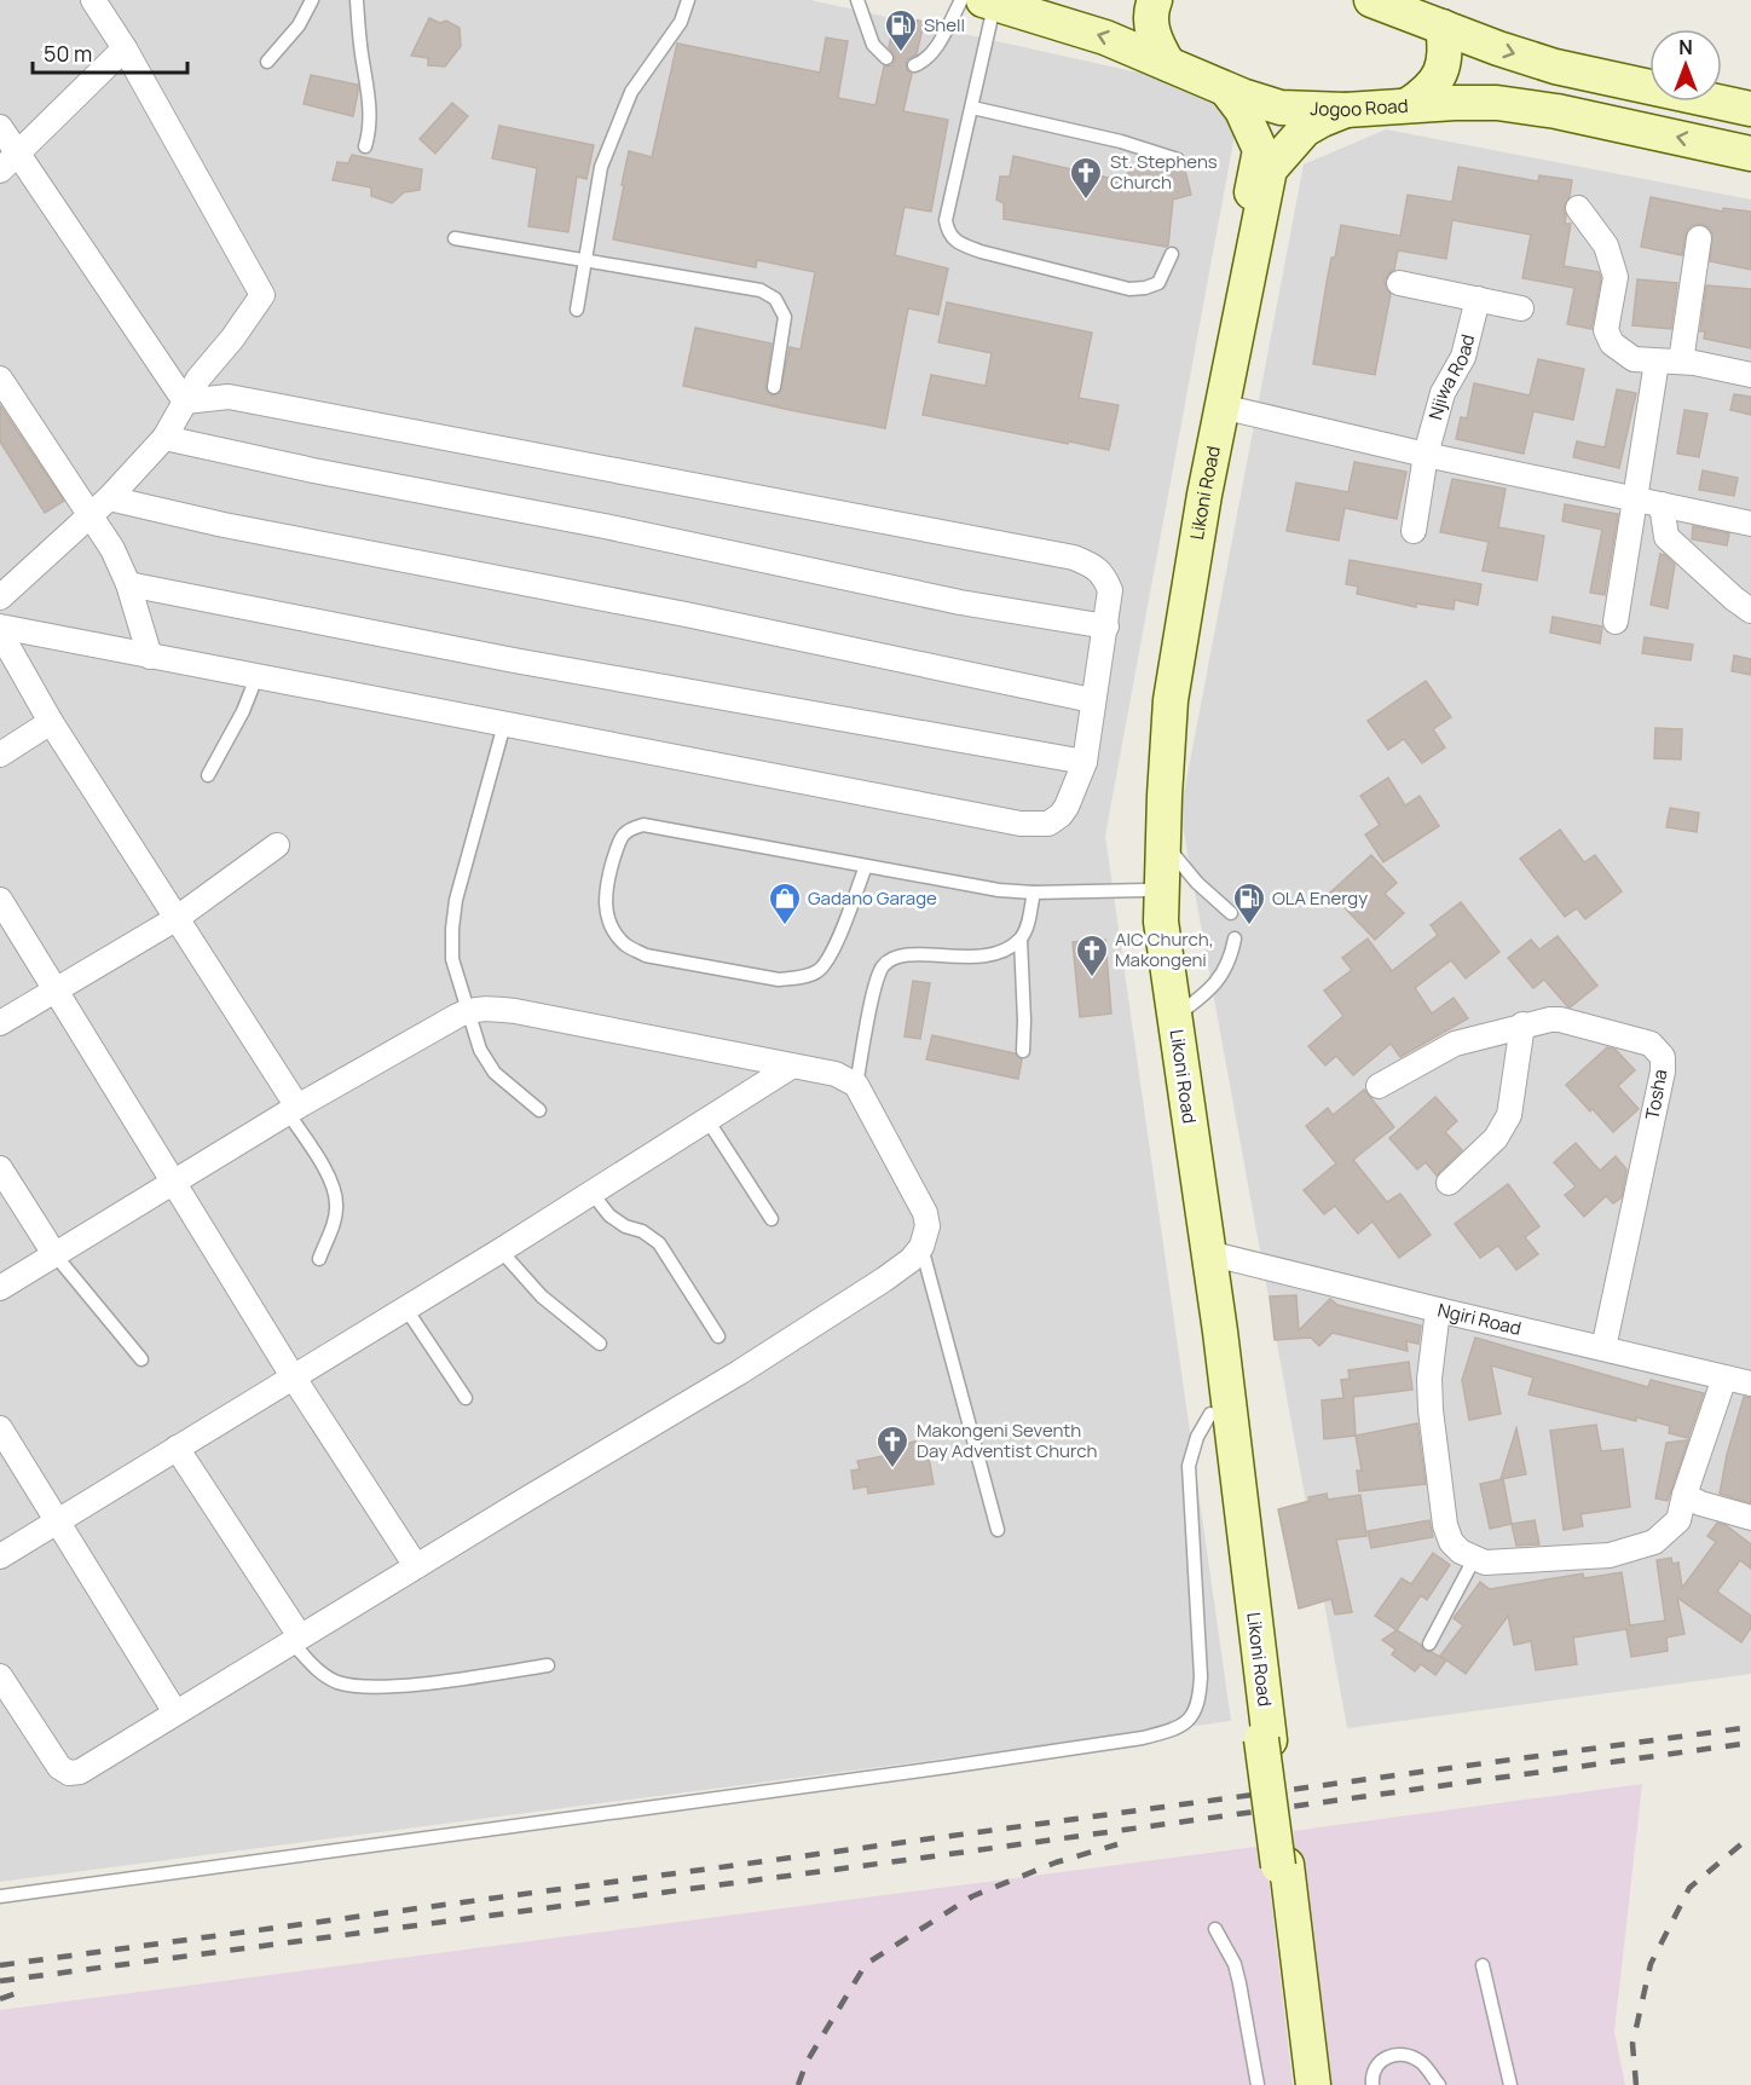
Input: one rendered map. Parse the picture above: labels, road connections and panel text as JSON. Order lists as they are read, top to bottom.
{
  "streets": {
    "street": [
      "Jogoo Road",
      "Njiwa Road",
      "Likoni Road",
      "Tosha",
      "Ngiri Road"
    ]
  },
  "crossings": [
    ["Jogoo Road", "Likoni Road"],
    ["Likoni Road", "Ngiri Road"],
    ["Tosha", "Ngiri Road"]
  ],
  "places": {
    "fuel station": ["Shell", "OLA Energy"],
    "church": ["St. Stephens Church", "AIC Church, Makongeni", "Makongeni Seventh Day Adventist Church"],
    "shop": ["Gadano Garage"]
  },
  "scale_bar": "50 m",
  "north": "top"
}
